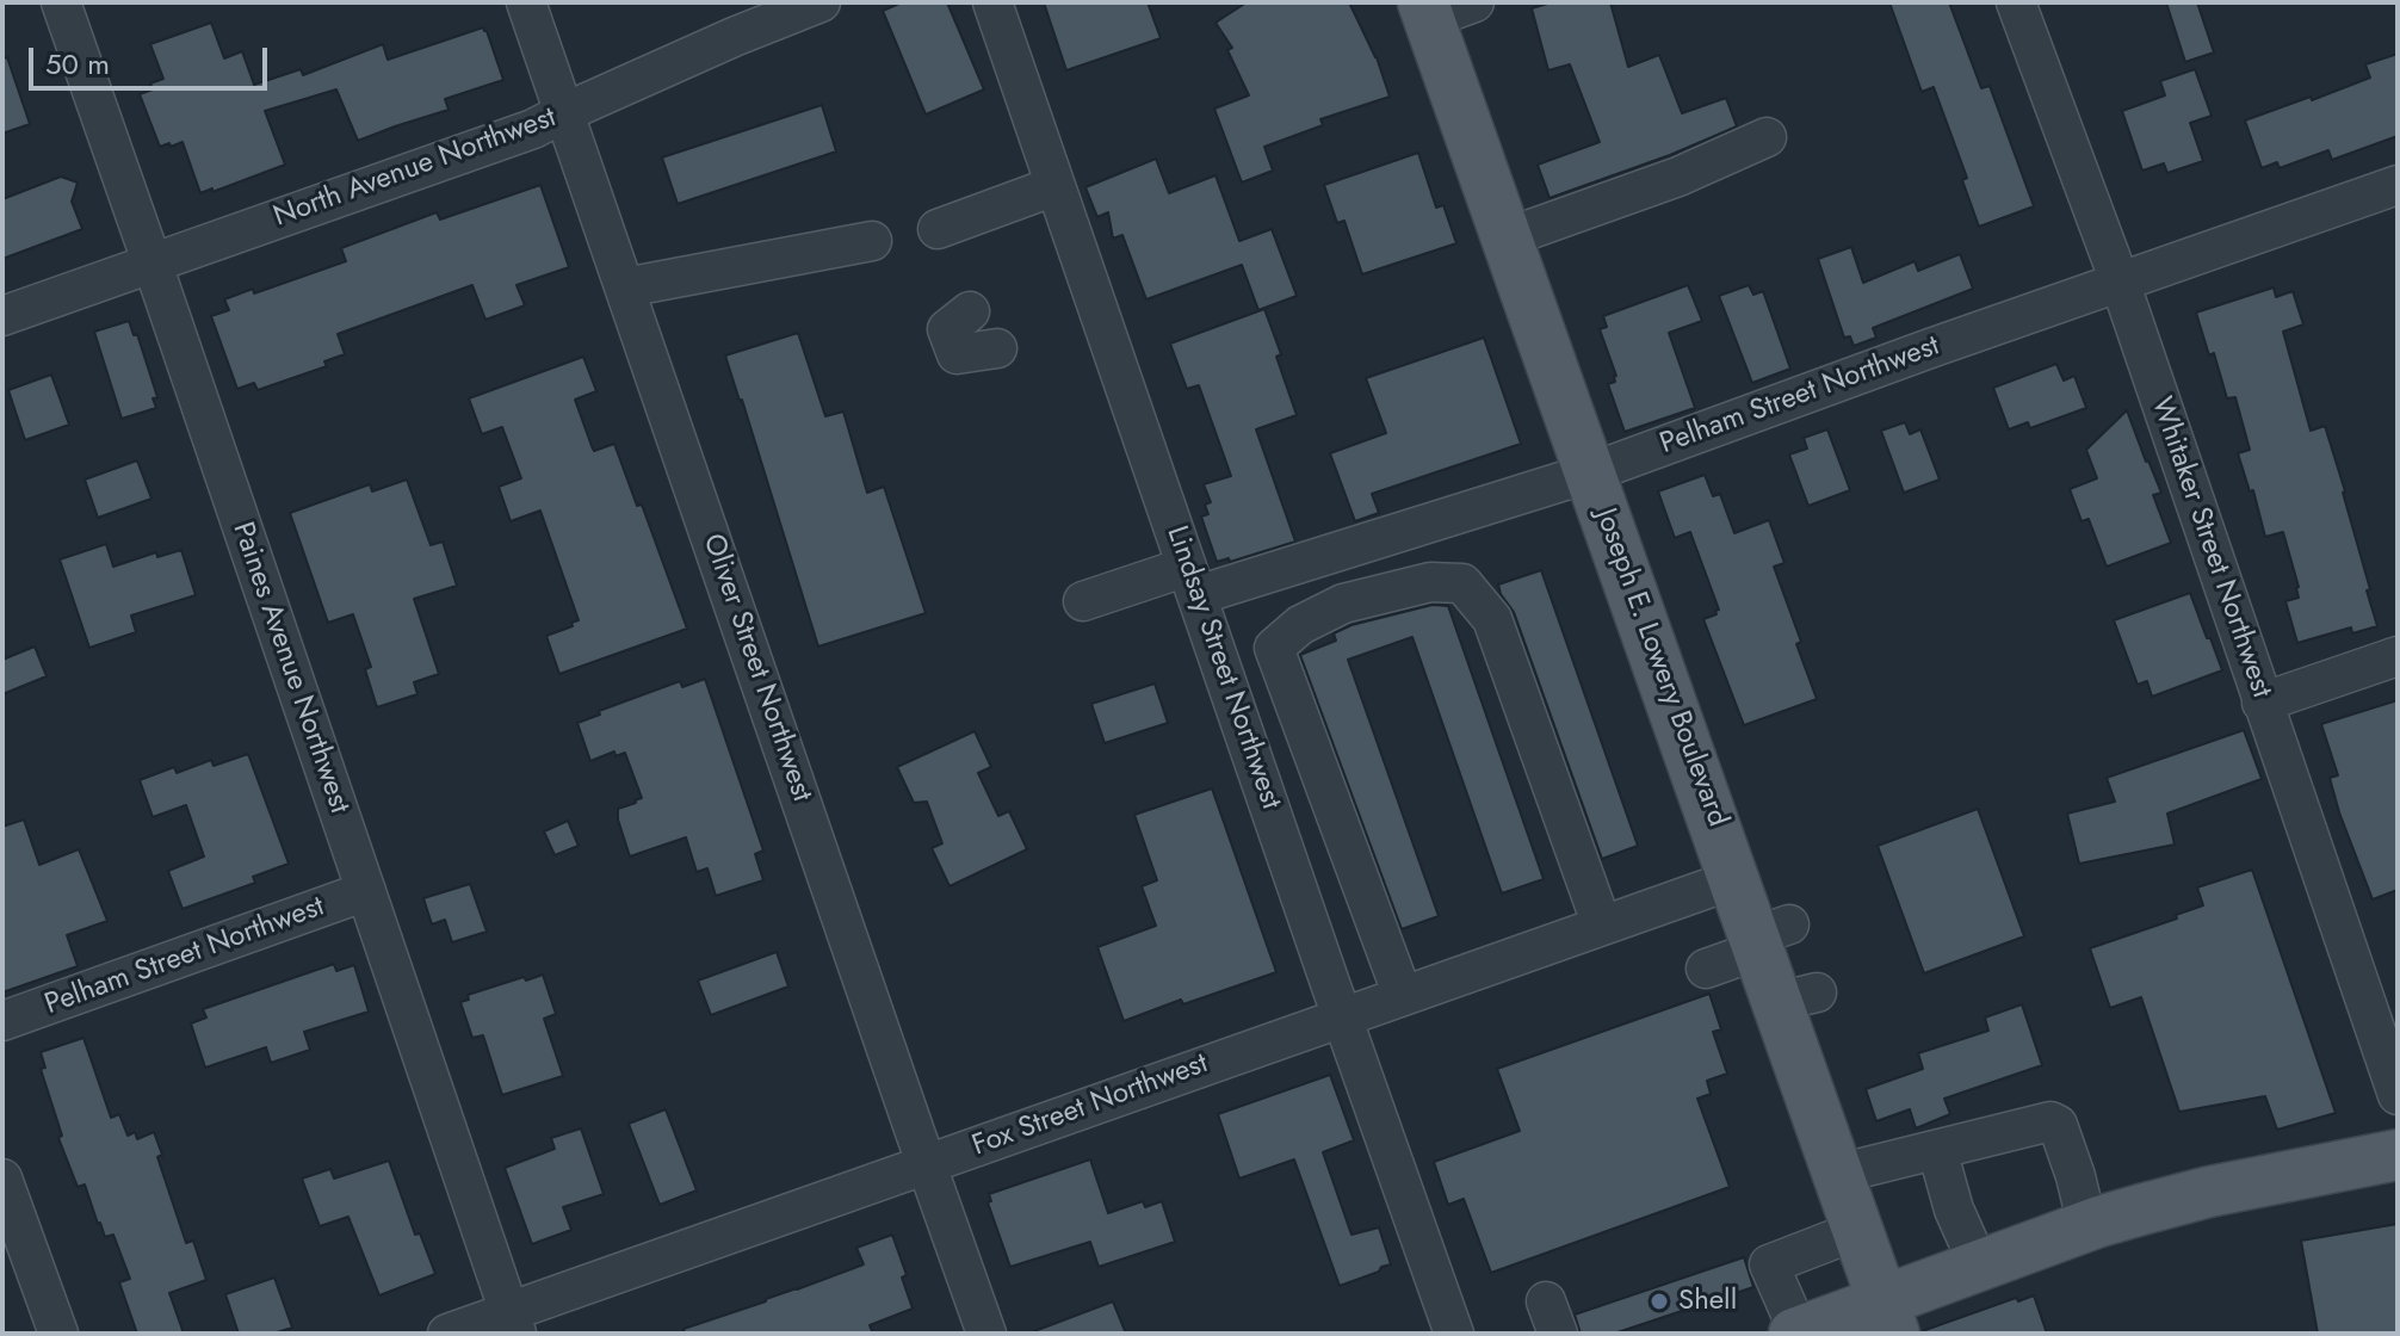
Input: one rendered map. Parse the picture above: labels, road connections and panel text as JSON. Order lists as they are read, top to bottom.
{
  "streets": {
    "main road": ["Joseph E. Lowery Boulevard"],
    "street": [
      "North Avenue Northwest",
      "Pelham Street Northwest",
      "Whitaker Street Northwest",
      "Paines Avenue Northwest",
      "Oliver Street Northwest",
      "Lindsay Street Northwest",
      "Fox Street Northwest"
    ]
  },
  "crossings": [
    ["North Avenue Northwest", "Paines Avenue Northwest"],
    ["North Avenue Northwest", "Oliver Street Northwest"],
    ["Pelham Street Northwest", "Whitaker Street Northwest"],
    ["Pelham Street Northwest", "Paines Avenue Northwest"],
    ["Pelham Street Northwest", "Lindsay Street Northwest"],
    ["Pelham Street Northwest", "Joseph E. Lowery Boulevard"],
    ["Paines Avenue Northwest", "Fox Street Northwest"],
    ["Oliver Street Northwest", "Fox Street Northwest"],
    ["Lindsay Street Northwest", "Fox Street Northwest"],
    ["Joseph E. Lowery Boulevard", "Fox Street Northwest"]
  ],
  "places": ["Shell"],
  "scale_bar": "50 m"
}
